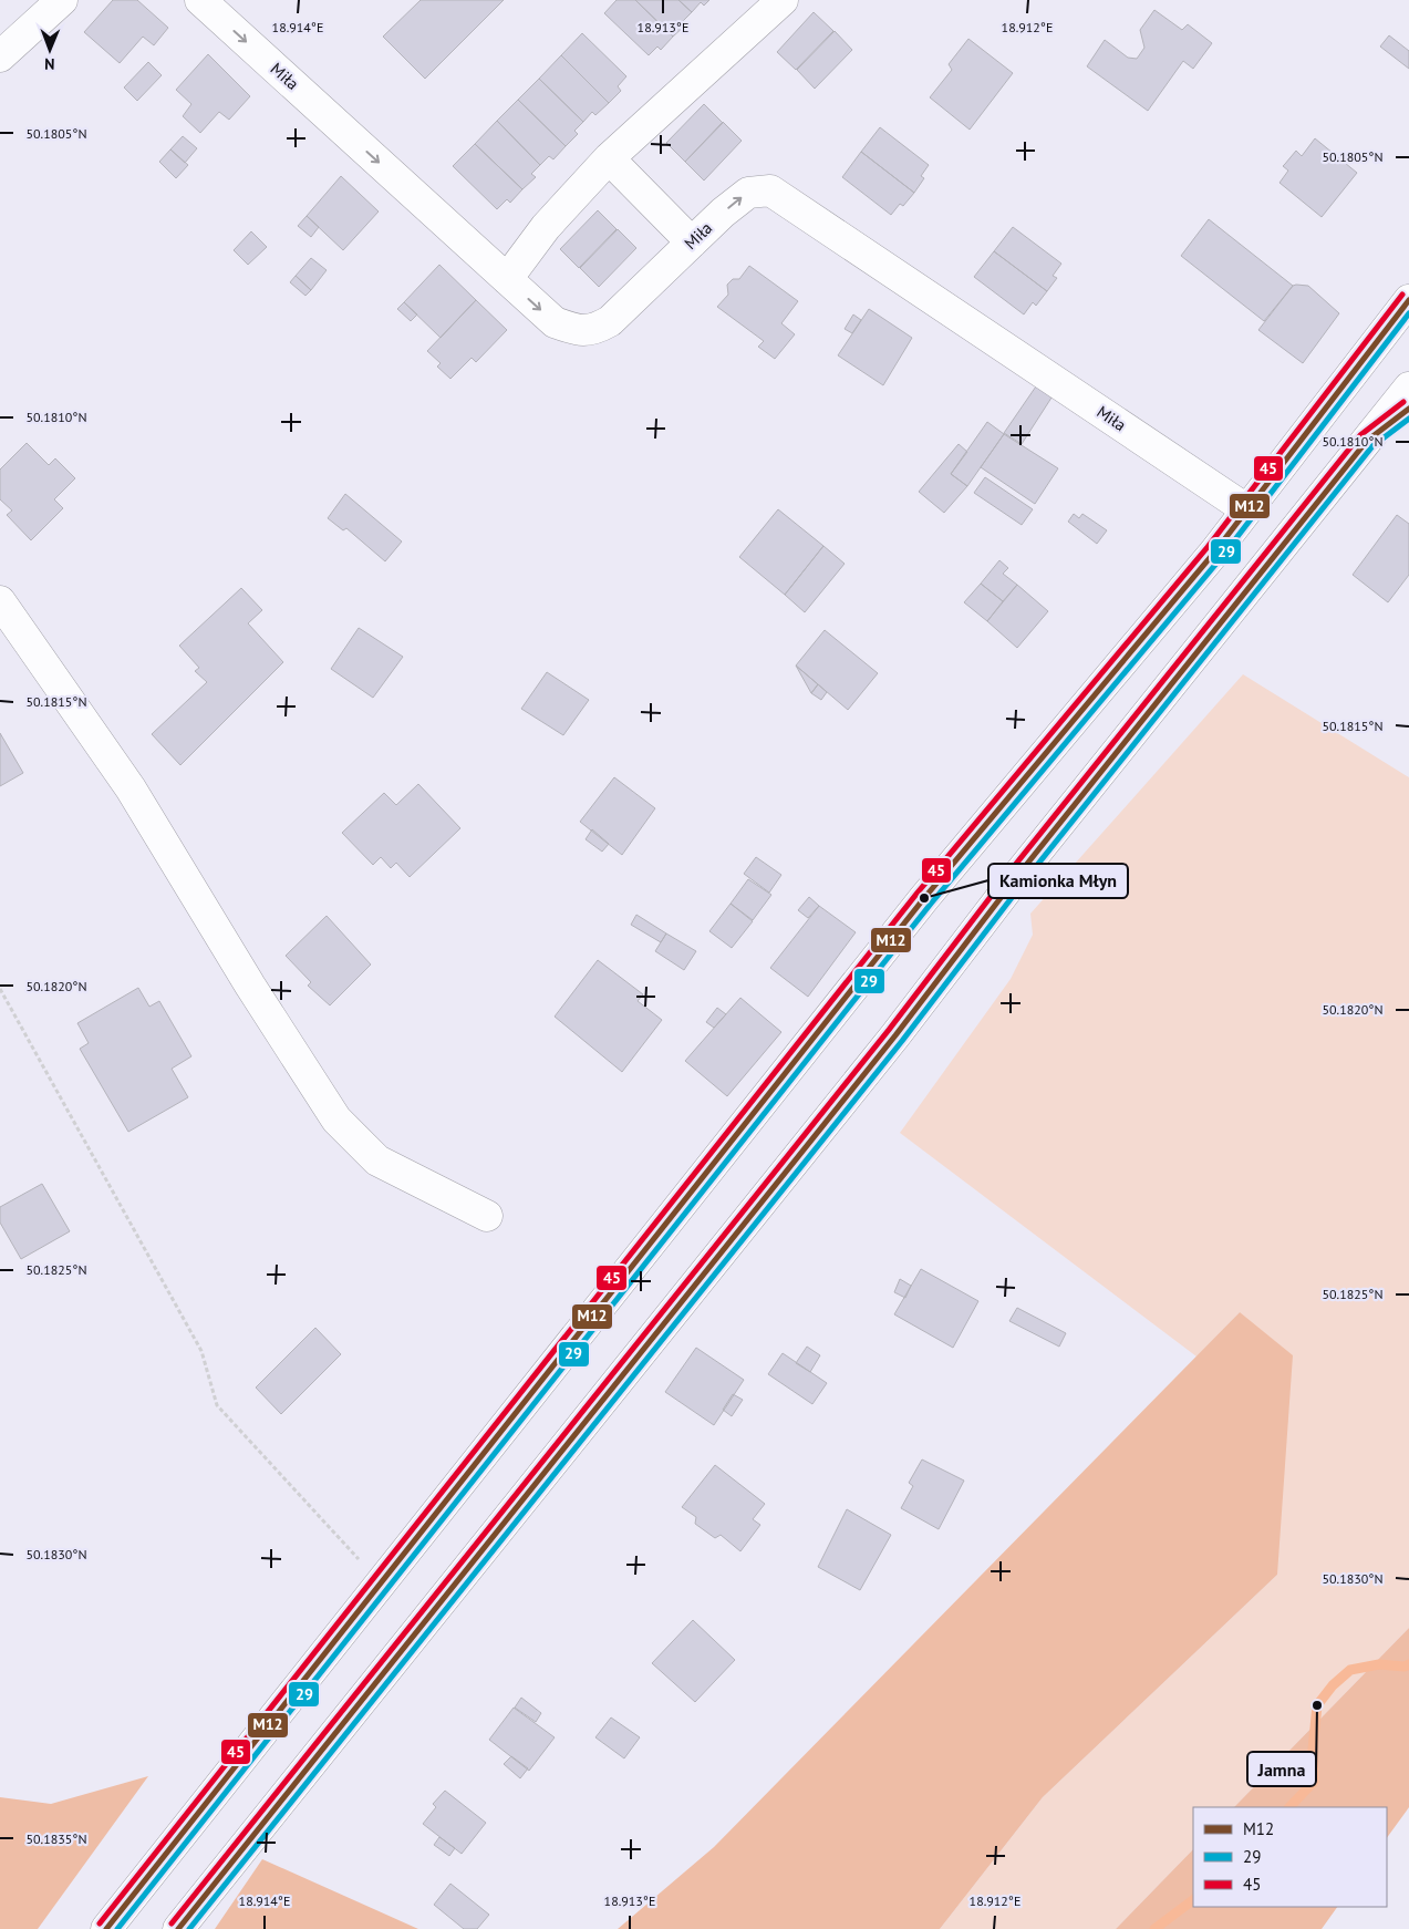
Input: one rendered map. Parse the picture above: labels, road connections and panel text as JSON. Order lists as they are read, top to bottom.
{
  "streets": {
    "main road": ["Miła"]
  },
  "one_way": ["Miła"],
  "places": ["Kamionka Młyn", "Jamna"],
  "lines": ["transit line 45", "transit line M12", "transit line 29"],
  "legend": ["M12", "29", "45"],
  "north": "bottom",
  "coordinates": [
    "18.914°E",
    "18.913°E",
    "18.912°E",
    "50.1805°N",
    "50.1810°N",
    "50.1815°N",
    "50.1820°N",
    "50.1825°N",
    "50.1830°N",
    "50.1835°N"
  ]
}
